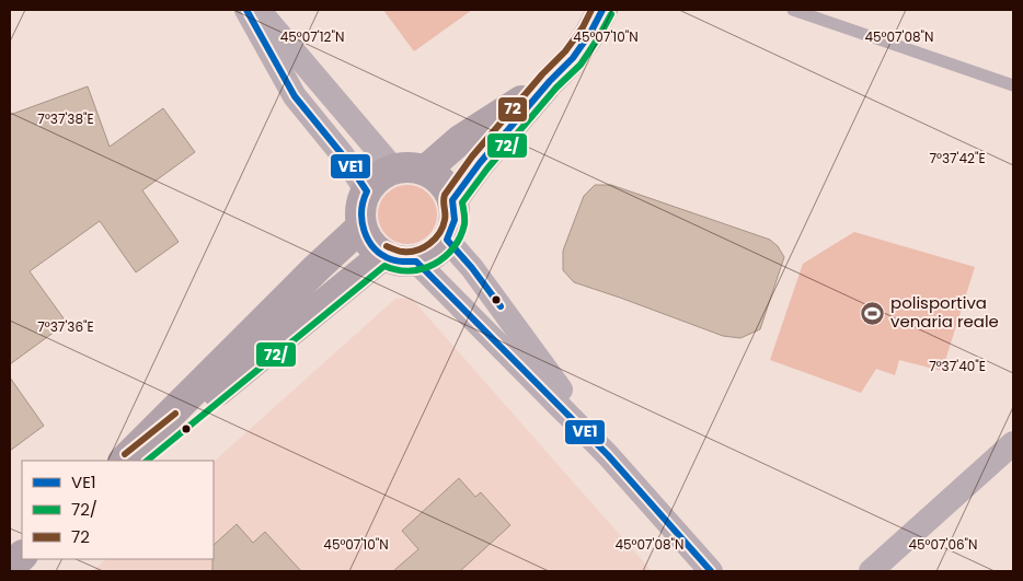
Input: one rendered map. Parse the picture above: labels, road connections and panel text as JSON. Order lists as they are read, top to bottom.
{
  "places": {
    "sports": ["polisportiva venaria reale"]
  },
  "lines": ["transit line VE1", "transit line 72", "transit line 72/"],
  "legend": ["VE1", "72/", "72"],
  "coordinates": [
    "45°07'12\"N",
    "45°07'10\"N",
    "45°07'08\"N",
    "7°37'38\"E",
    "7°37'42\"E",
    "7°37'36\"E",
    "7°37'40\"E",
    "45°07'06\"N"
  ]
}
